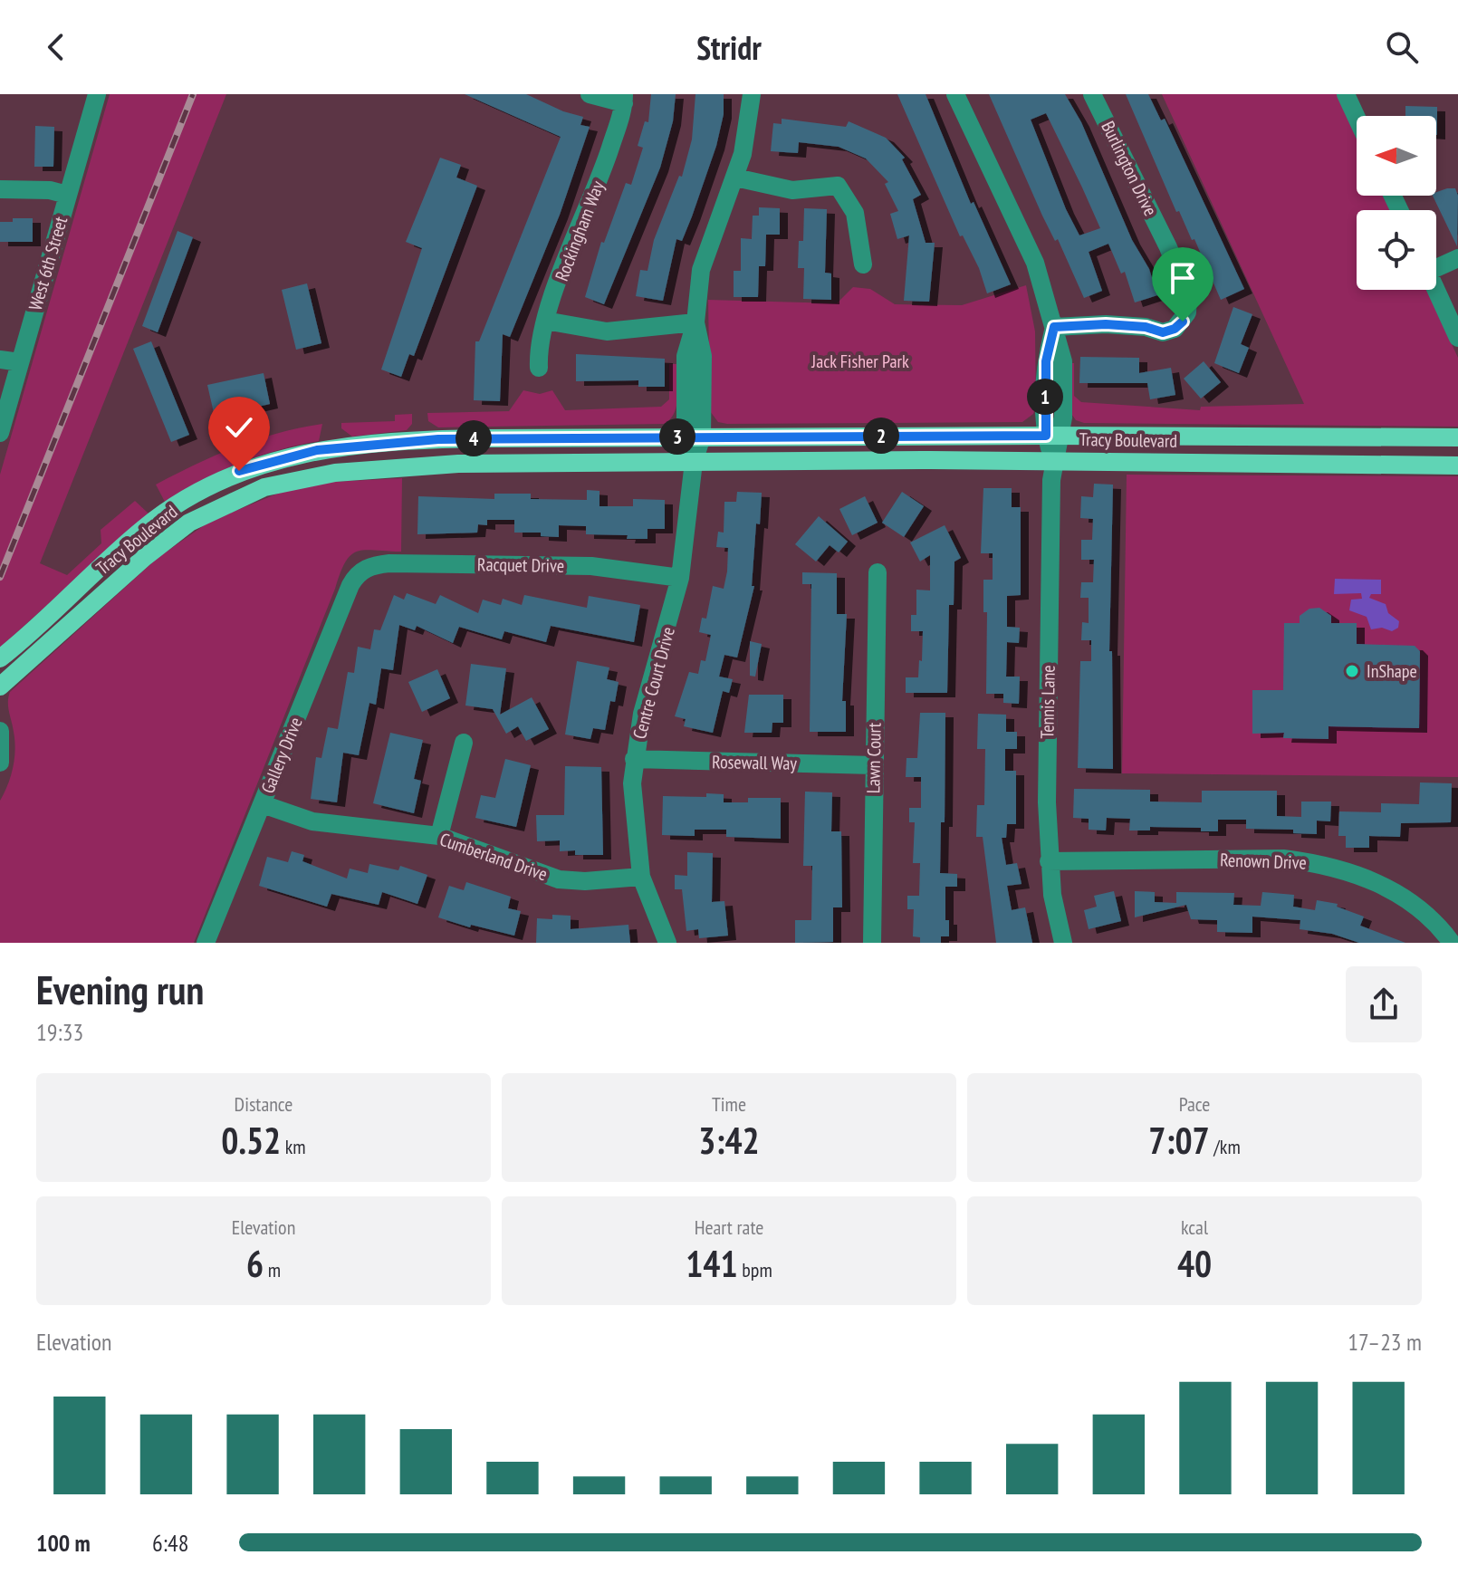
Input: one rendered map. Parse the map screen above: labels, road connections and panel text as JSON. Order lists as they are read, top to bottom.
{
  "streets": {
    "main road": ["Tracy Boulevard"],
    "street": [
      "Burlington Drive",
      "Rockingham Way",
      "West 6th Street",
      "Racquet Drive",
      "Centre Court Drive",
      "Tennis Lane",
      "Gallery Drive",
      "Lawn Court",
      "Rosewall Way",
      "Cumberland Drive",
      "Renown Drive"
    ]
  },
  "crossings": [
    ["Burlington Drive", "Tennis Lane"],
    ["Tracy Boulevard", "Centre Court Drive"],
    ["Tracy Boulevard", "Tennis Lane"],
    ["Racquet Drive", "Centre Court Drive"],
    ["Racquet Drive", "Gallery Drive"],
    ["Centre Court Drive", "Rosewall Way"],
    ["Centre Court Drive", "Cumberland Drive"],
    ["Tennis Lane", "Renown Drive"],
    ["Gallery Drive", "Cumberland Drive"],
    ["Lawn Court", "Rosewall Way"]
  ],
  "parks": ["Jack Fisher Park"],
  "places": ["InShape"],
  "north": "left",
  "page": {
    "header": "Stridr",
    "pins": [
      "1",
      "2",
      "3",
      "4"
    ],
    "heading": ["Evening run", "19:33"],
    "stats": [
      ["Distance", "0.52 km"],
      ["Time", "3:42"],
      ["Pace", "7:07 /km"],
      ["Elevation", "6 m"],
      ["Heart rate", "141 bpm"],
      ["kcal", "40"]
    ],
    "chart": ["Elevation", "17–23 m"],
    "list": [
      {
        "name": "100 m",
        "note": "6:48"
      }
    ]
  }
}
